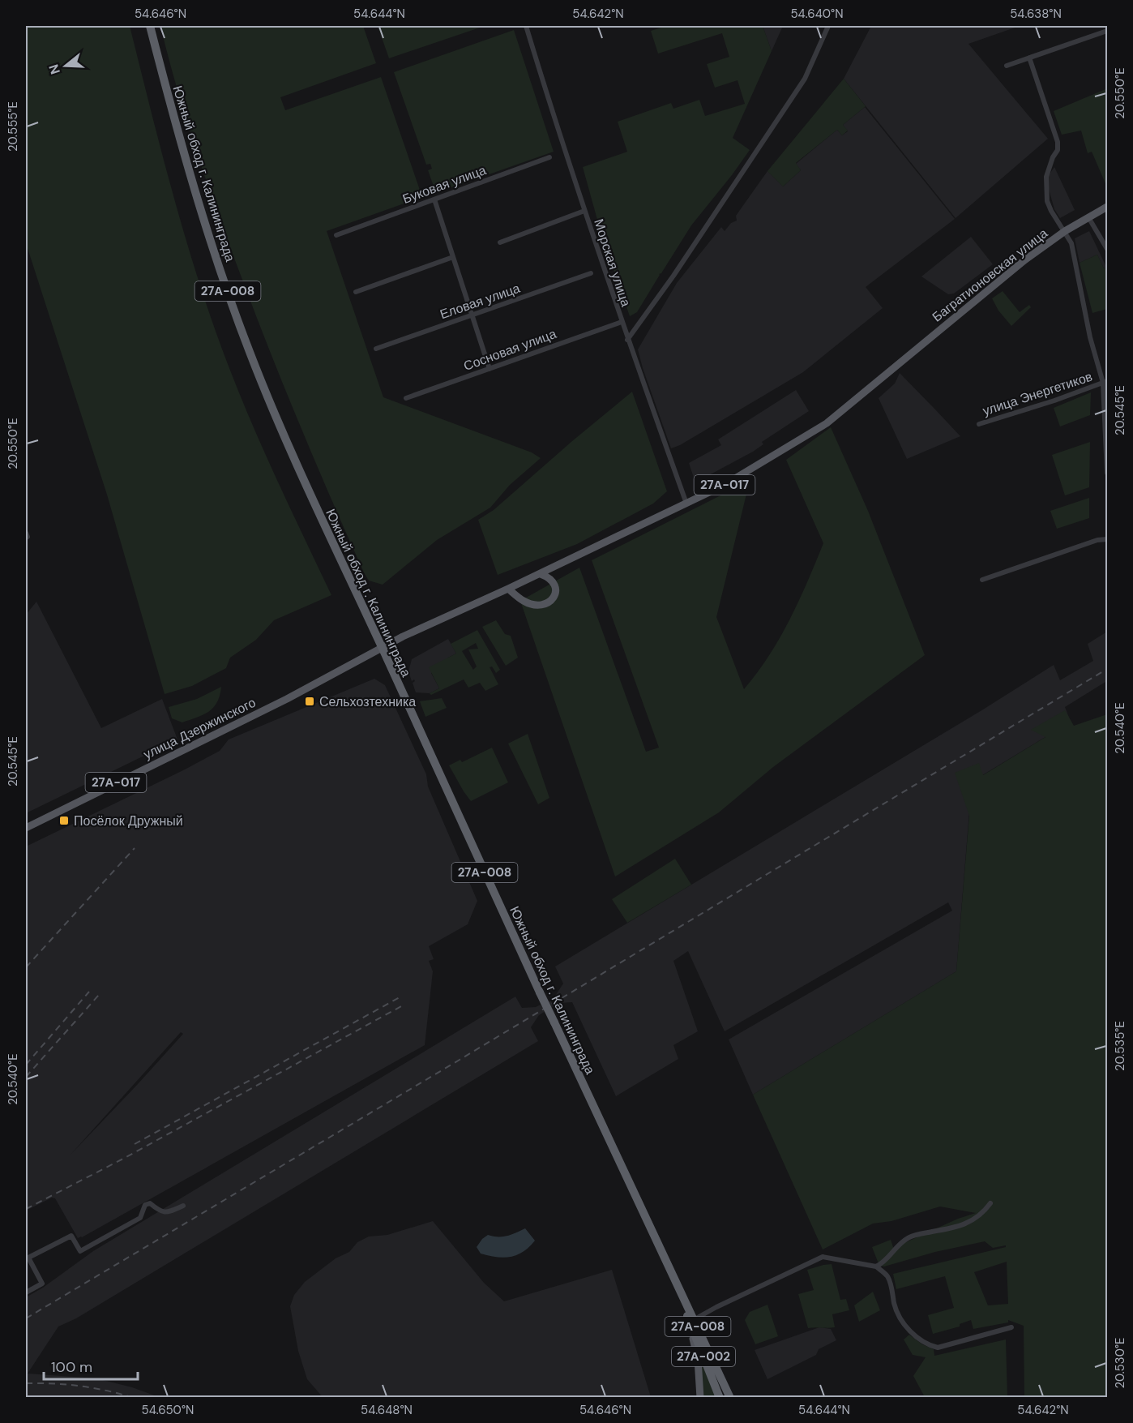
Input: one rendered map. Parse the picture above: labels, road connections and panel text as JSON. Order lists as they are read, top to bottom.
{
  "streets": {
    "highway": ["Южный обход г. Калининграда", "27А-008", "27А-002"],
    "main road": ["Багратионовская улица", "27А-017", "улица Дзержинского"],
    "street": [
      "Буковая улица",
      "Морская улица",
      "Еловая улица",
      "Сосновая улица",
      "улица Энергетиков"
    ]
  },
  "crossings": [
    ["Южный обход г. Калининграда", "27А-008"],
    ["Южный обход г. Калининграда", "27А-017"],
    ["Южный обход г. Калининграда", "улица Дзержинского"],
    ["Южный обход г. Калининграда", "27А-002"],
    ["Морская улица", "Багратионовская улица"],
    ["Морская улица", "Сосновая улица"],
    ["Морская улица", "27А-017"],
    ["Багратионовская улица", "27А-017"],
    ["27А-008", "27А-002"],
    ["27А-017", "улица Дзержинского"]
  ],
  "places": {
    "transit": ["Сельхозтехника", "Посёлок Дружный"]
  },
  "scale_bar": "100 m",
  "north": "left",
  "coordinates": [
    "54.646°N",
    "54.644°N",
    "54.642°N",
    "54.640°N",
    "54.638°N",
    "20.550°E",
    "20.555°E",
    "20.545°E",
    "20.540°E",
    "20.535°E",
    "20.530°E",
    "54.650°N",
    "54.648°N"
  ]
}
